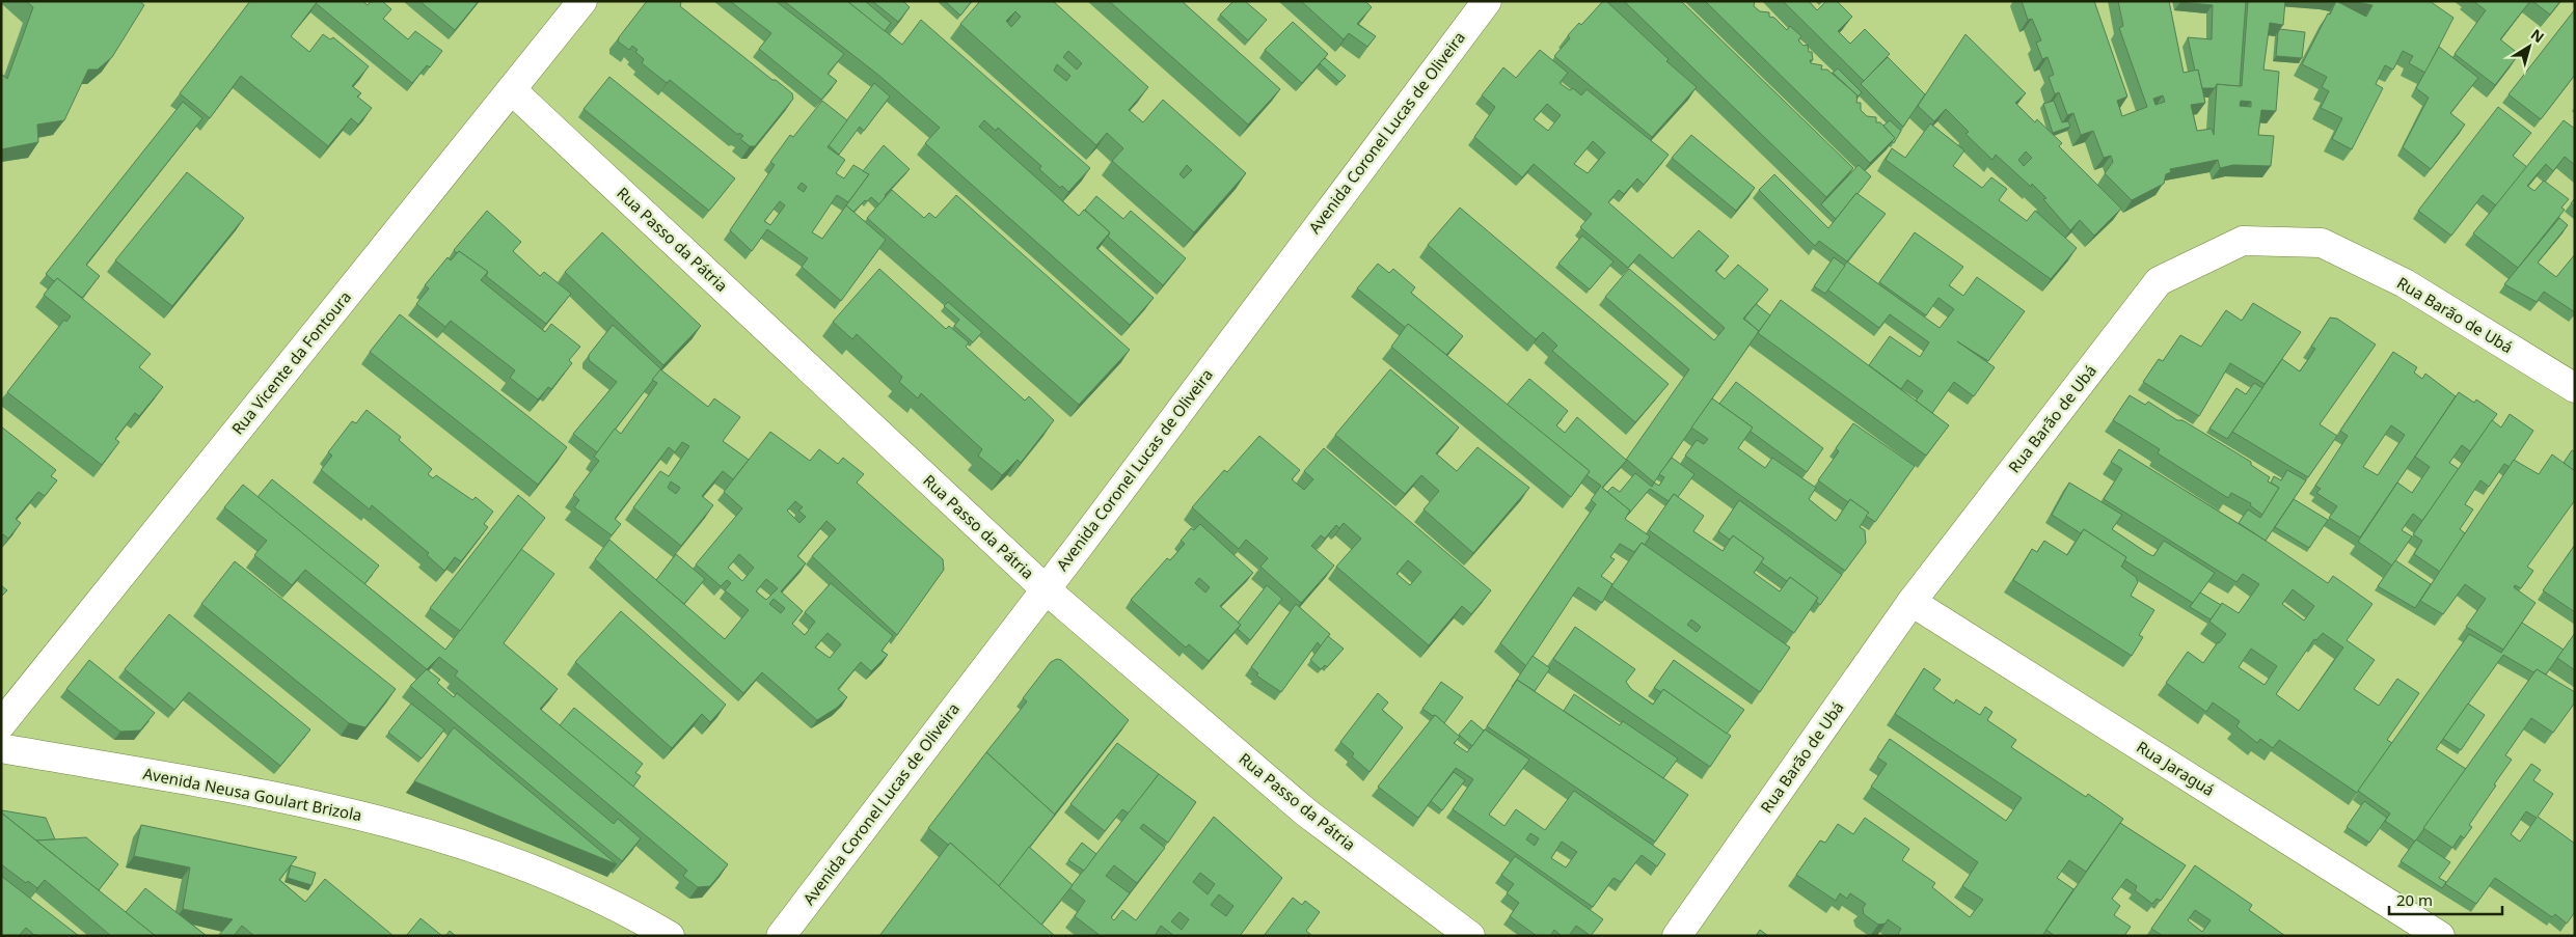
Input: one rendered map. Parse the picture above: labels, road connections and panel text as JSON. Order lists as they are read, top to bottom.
{
  "streets": {
    "street": [
      "Avenida Coronel Lucas de Oliveira",
      "Rua Passo da Pátria",
      "Rua Barão de Ubá",
      "Rua Vicente da Fontoura",
      "Rua Jaraguá",
      "Avenida Neusa Goulart Brizola"
    ]
  },
  "crossings": [
    ["Avenida Coronel Lucas de Oliveira", "Rua Passo da Pátria"],
    ["Rua Passo da Pátria", "Rua Vicente da Fontoura"],
    ["Rua Barão de Ubá", "Rua Jaraguá"]
  ],
  "scale_bar": "20 m",
  "north": "top right"
}
